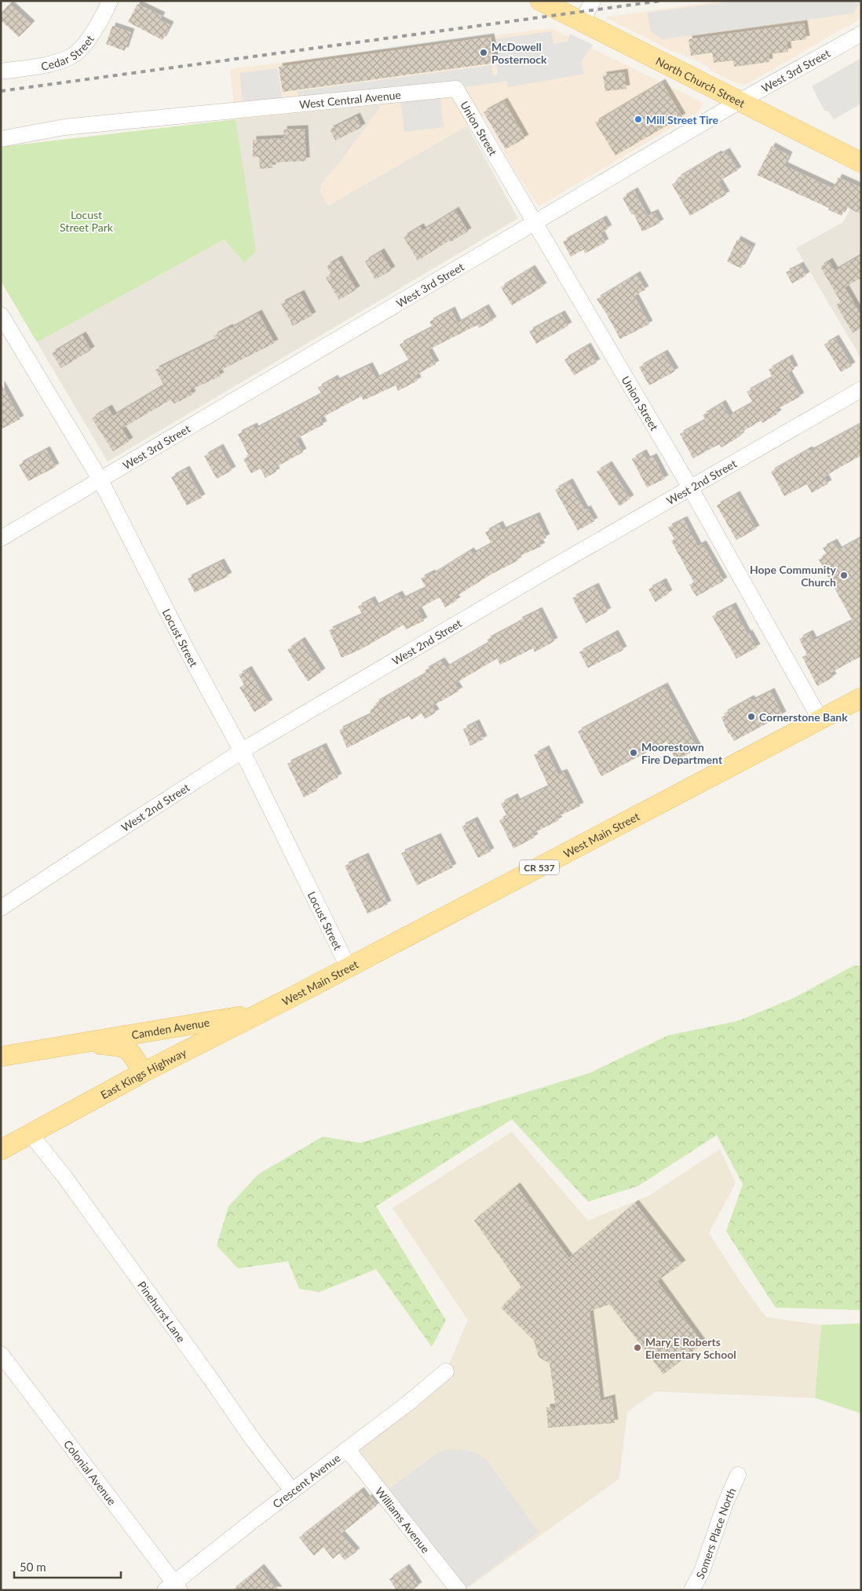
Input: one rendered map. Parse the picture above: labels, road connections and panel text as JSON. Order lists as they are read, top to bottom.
{
  "streets": {
    "main road": [
      "North Church Street",
      "West Main Street",
      "CR 537",
      "Camden Avenue",
      "East Kings Highway"
    ],
    "street": [
      "Cedar Street",
      "West 3rd Street",
      "West Central Avenue",
      "Union Street",
      "West 2nd Street",
      "Locust Street",
      "Pinehurst Lane",
      "Colonial Avenue",
      "Crescent Avenue",
      "Williams Avenue",
      "Somers Place North"
    ]
  },
  "crossings": [
    ["West 3rd Street", "North Church Street"],
    ["West 3rd Street", "Union Street"],
    ["West 3rd Street", "Locust Street"],
    ["West Central Avenue", "Union Street"],
    ["Union Street", "West 2nd Street"],
    ["Union Street", "West Main Street"],
    ["West 2nd Street", "Locust Street"],
    ["Locust Street", "West Main Street"],
    ["West Main Street", "Camden Avenue"],
    ["West Main Street", "East Kings Highway"],
    ["Camden Avenue", "East Kings Highway"],
    ["East Kings Highway", "Pinehurst Lane"],
    ["Pinehurst Lane", "Crescent Avenue"],
    ["Colonial Avenue", "Crescent Avenue"],
    ["Crescent Avenue", "Williams Avenue"]
  ],
  "parks": ["Locust Street Park"],
  "places": [
    "McDowell Posternock",
    "Mill Street Tire",
    "Hope Community Church",
    "Cornerstone Bank",
    "Moorestown Fire Department",
    "Mary E Roberts Elementary School"
  ],
  "scale_bar": "50 m"
}
